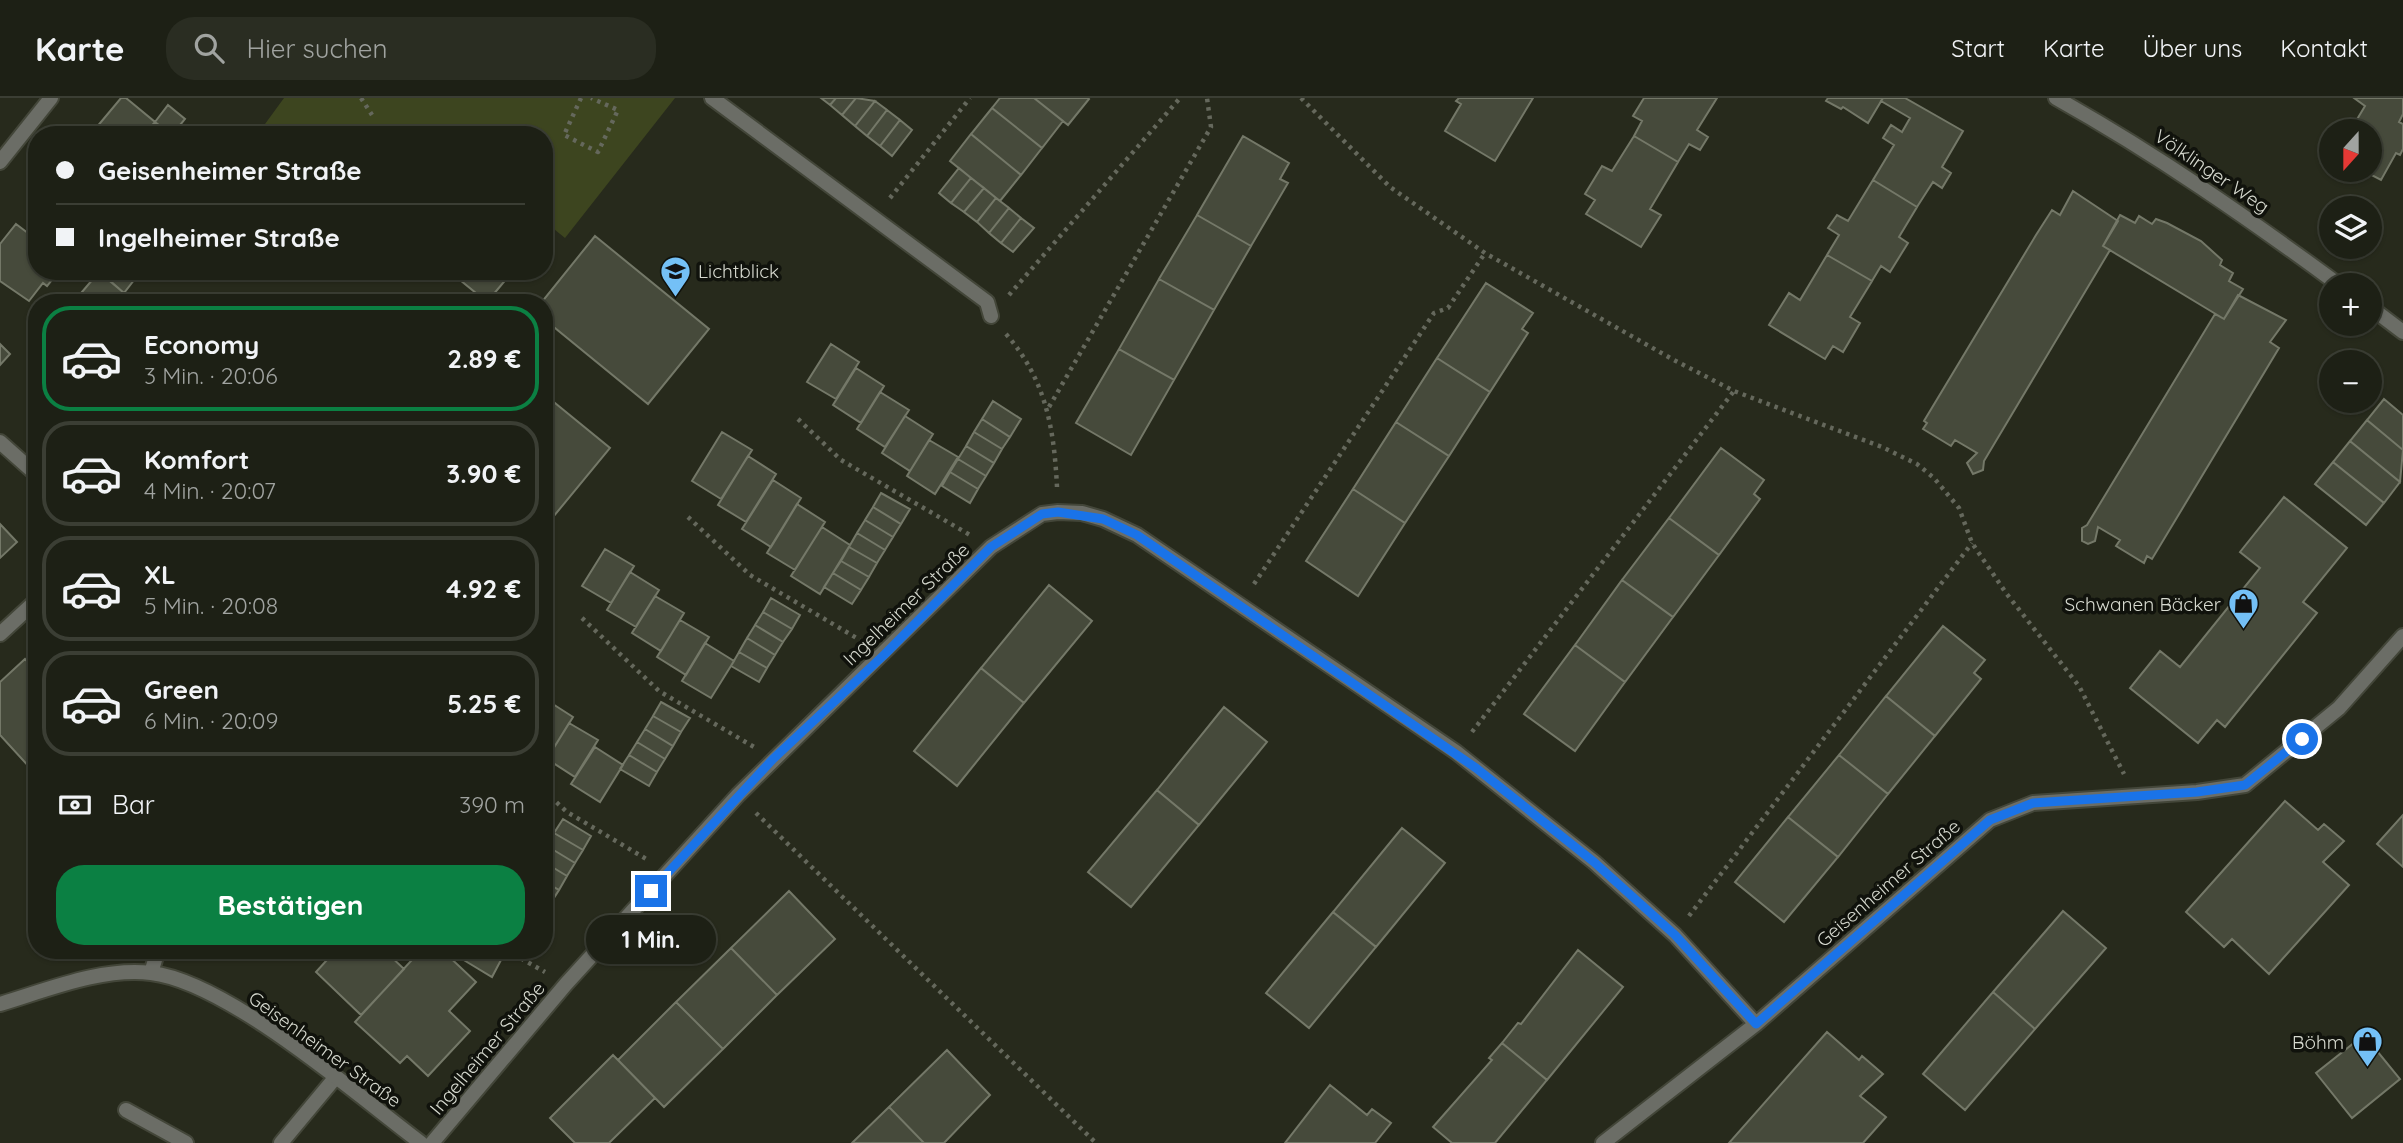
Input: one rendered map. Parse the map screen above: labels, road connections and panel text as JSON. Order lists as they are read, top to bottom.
{
  "streets": {
    "street": ["Völklinger Weg", "Ingelheimer Straße", "Geisenheimer Straße"]
  },
  "crossings": [
    ["Ingelheimer Straße", "Geisenheimer Straße"]
  ],
  "places": {
    "school or university": ["Lichtblick"],
    "shop": ["Schwanen Bäcker", "Böhm"]
  },
  "north": "bottom",
  "page": {
    "header": "Karte",
    "search": "Hier suchen",
    "nav": [
      "Start",
      "Karte",
      "Über uns",
      "Kontakt"
    ],
    "map_buttons": ["+", "−"],
    "banner": ["Geisenheimer Straße", "Ingelheimer Straße"],
    "list": [
      {
        "name": "Economy",
        "note": "3 Min. · 20:06",
        "value": "2.89 €"
      },
      {
        "name": "Komfort",
        "note": "4 Min. · 20:07",
        "value": "3.90 €"
      },
      {
        "name": "XL",
        "note": "5 Min. · 20:08",
        "value": "4.92 €"
      },
      {
        "name": "Green",
        "note": "6 Min. · 20:09",
        "value": "5.25 €"
      }
    ],
    "pay": ["Bar", "390 m"],
    "buttons": "Bestätigen",
    "bubble": "1 Min."
  }
}
